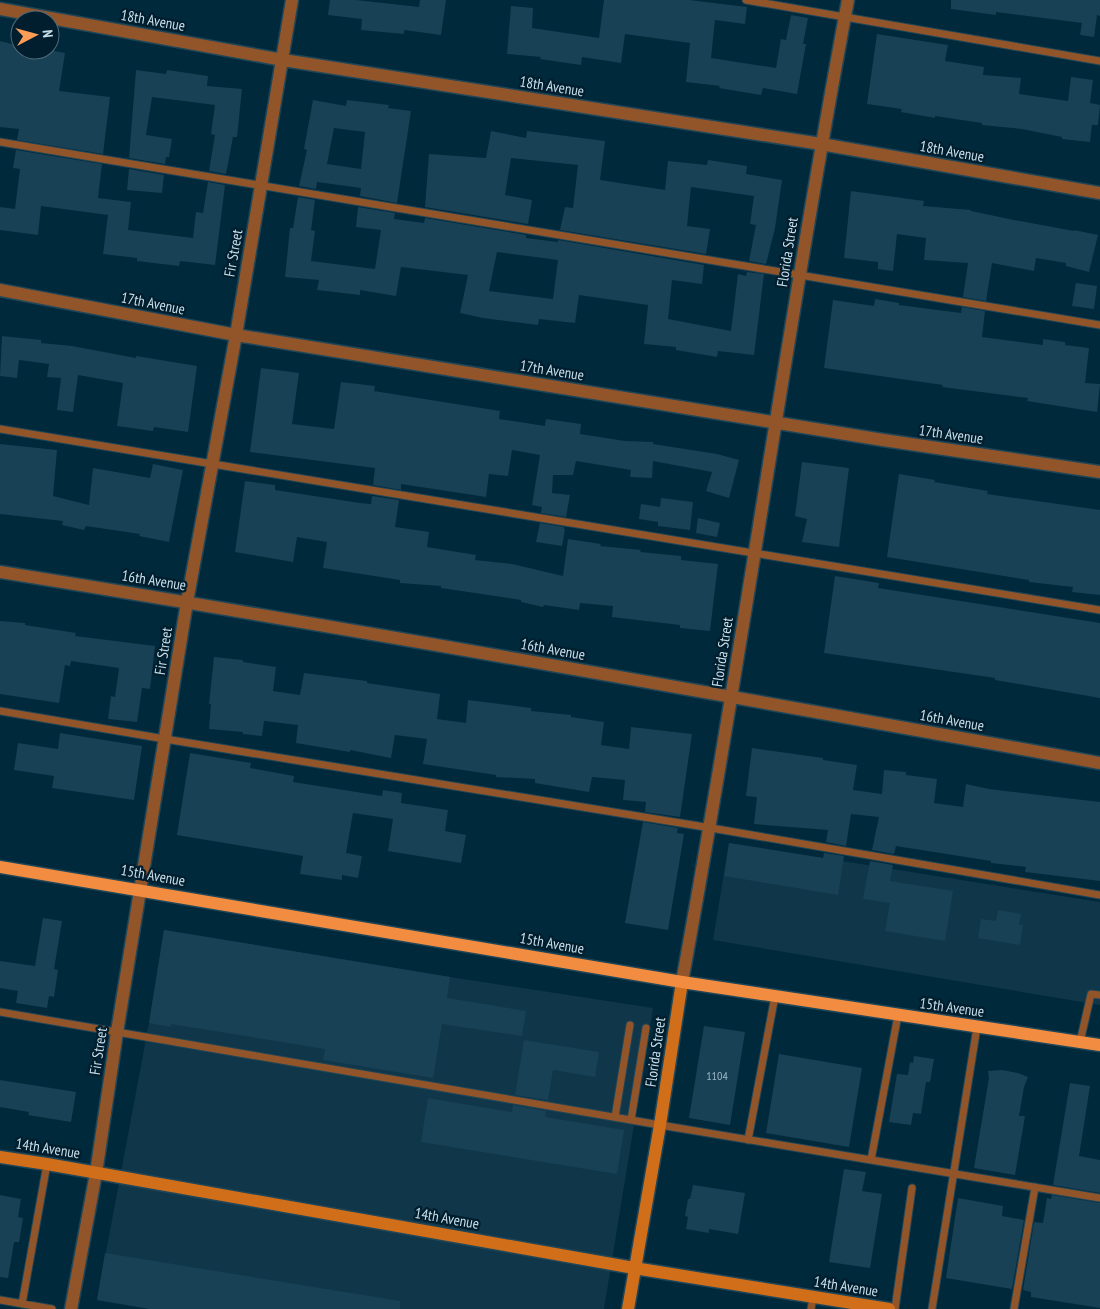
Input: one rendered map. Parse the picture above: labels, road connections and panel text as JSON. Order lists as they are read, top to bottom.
{
  "streets": {
    "main road": ["15th Avenue"],
    "street": [
      "18th Avenue",
      "Florida Street",
      "Fir Street",
      "17th Avenue",
      "16th Avenue",
      "14th Avenue"
    ]
  },
  "crossings": [
    ["18th Avenue", "Florida Street"],
    ["18th Avenue", "Fir Street"],
    ["Florida Street", "17th Avenue"],
    ["Florida Street", "16th Avenue"],
    ["Florida Street", "15th Avenue"],
    ["Florida Street", "14th Avenue"],
    ["Fir Street", "17th Avenue"],
    ["Fir Street", "16th Avenue"],
    ["Fir Street", "15th Avenue"],
    ["Fir Street", "14th Avenue"]
  ],
  "house_numbers": ["1104"],
  "north": "right"
}
